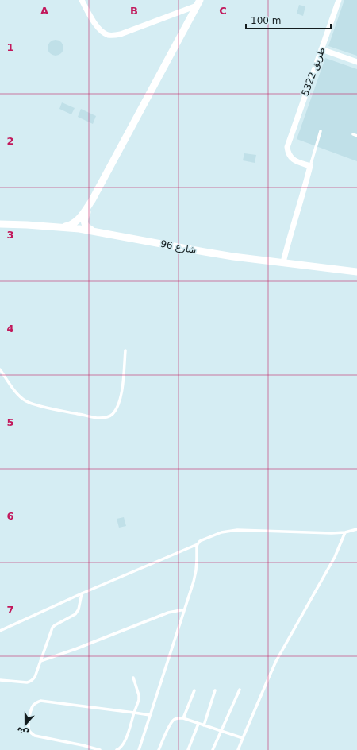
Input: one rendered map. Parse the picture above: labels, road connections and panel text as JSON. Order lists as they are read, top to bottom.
{
  "streets": {
    "street": ["طريق 5322", "شارع 96"]
  },
  "scale_bar": "100 m",
  "north": "bottom",
  "grid": {
    "columns": ["A", "B", "C"],
    "rows": [
      "1",
      "2",
      "3",
      "4",
      "5",
      "6",
      "7"
    ]
  }
}
